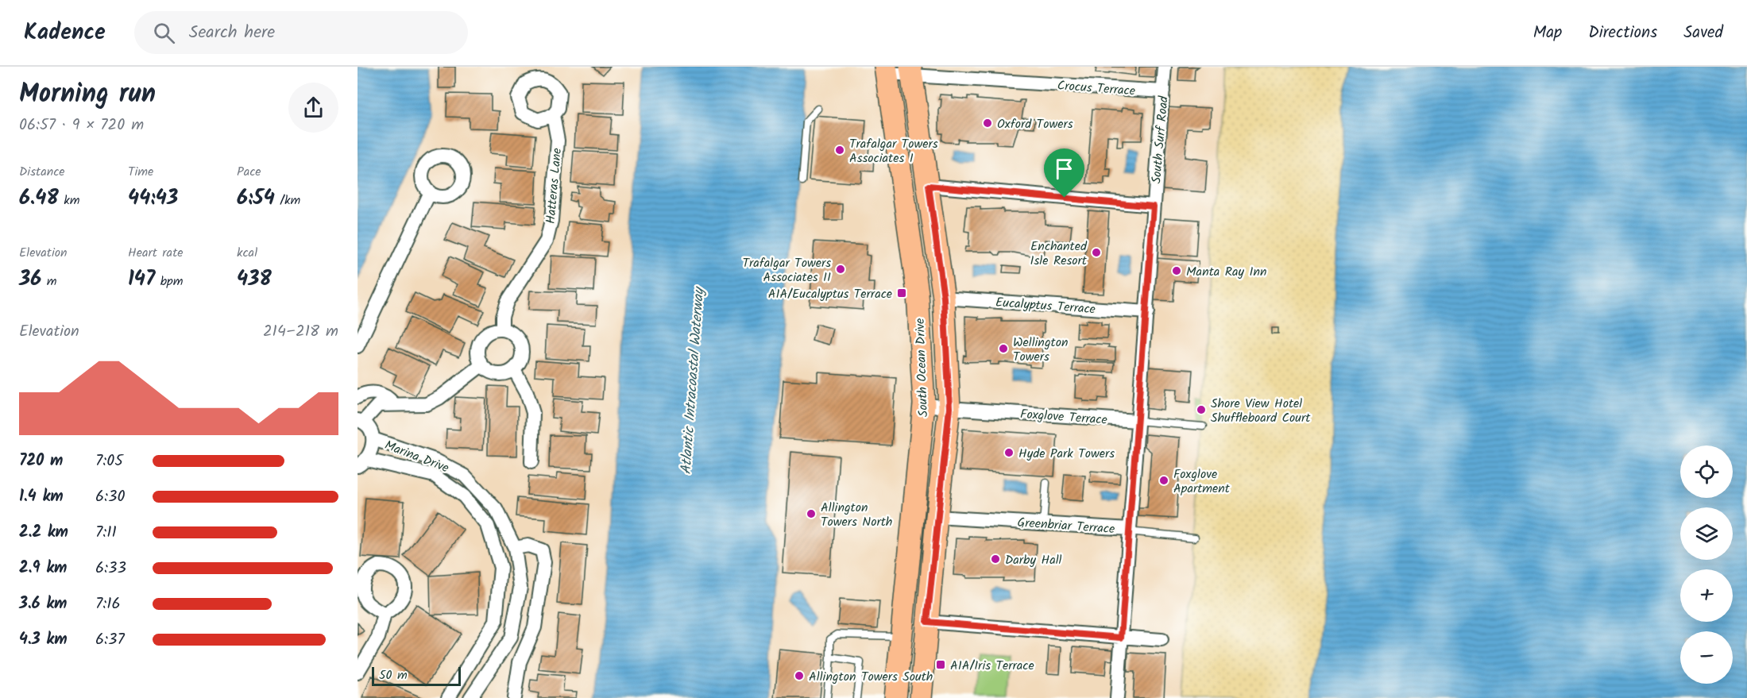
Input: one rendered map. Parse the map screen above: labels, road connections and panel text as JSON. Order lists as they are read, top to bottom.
{
  "streets": {
    "main road": ["South Ocean Drive"],
    "street": [
      "Crocus Terrace",
      "South Surf Road",
      "Hatteras Lane",
      "Eucalyptus Terrace",
      "Foxglove Terrace",
      "Marina Drive",
      "Greenbriar Terrace"
    ]
  },
  "crossings": [
    ["Crocus Terrace", "South Surf Road"],
    ["Crocus Terrace", "South Ocean Drive"],
    ["South Surf Road", "Eucalyptus Terrace"],
    ["South Surf Road", "Foxglove Terrace"],
    ["South Surf Road", "Greenbriar Terrace"],
    ["Eucalyptus Terrace", "South Ocean Drive"],
    ["South Ocean Drive", "Foxglove Terrace"],
    ["South Ocean Drive", "Greenbriar Terrace"]
  ],
  "water": ["Atlantic Intracoastal Waterway"],
  "places": {
    "other": [
      "Oxford Towers",
      "Trafalgar Towers Associates I",
      "Enchanted Isle Resort",
      "Trafalgar Towers Associates II",
      "Manta Ray Inn",
      "Wellington Towers",
      "Shore View Hotel Shuffleboard Court",
      "Hyde Park Towers",
      "Foxglove Apartment",
      "Allington Towers North",
      "Darby Hall",
      "Allington Towers South"
    ],
    "transit": ["A1A/Eucalyptus Terrace", "A1A/Iris Terrace"]
  },
  "scale_bar": "50 m",
  "page": {
    "header": "Kadence",
    "search": "Search here",
    "nav": ["Map", "Directions", "Saved"],
    "heading": ["Morning run", "06:57 · 9 × 720 m"],
    "stats": [
      ["Distance", "6.48 km"],
      ["Time", "44:43"],
      ["Pace", "6:54 /km"],
      ["Elevation", "36 m"],
      ["Heart rate", "147 bpm"],
      ["kcal", "438"]
    ],
    "chart": ["Elevation", "214–218 m"],
    "list": [
      {
        "name": "720 m",
        "note": "7:05"
      },
      {
        "name": "1.4 km",
        "note": "6:30"
      },
      {
        "name": "2.2 km",
        "note": "7:11"
      },
      {
        "name": "2.9 km",
        "note": "6:33"
      },
      {
        "name": "3.6 km",
        "note": "7:16"
      },
      {
        "name": "4.3 km",
        "note": "6:37"
      }
    ],
    "map_buttons": ["+", "−"],
    "scale": "50 m"
  }
}
